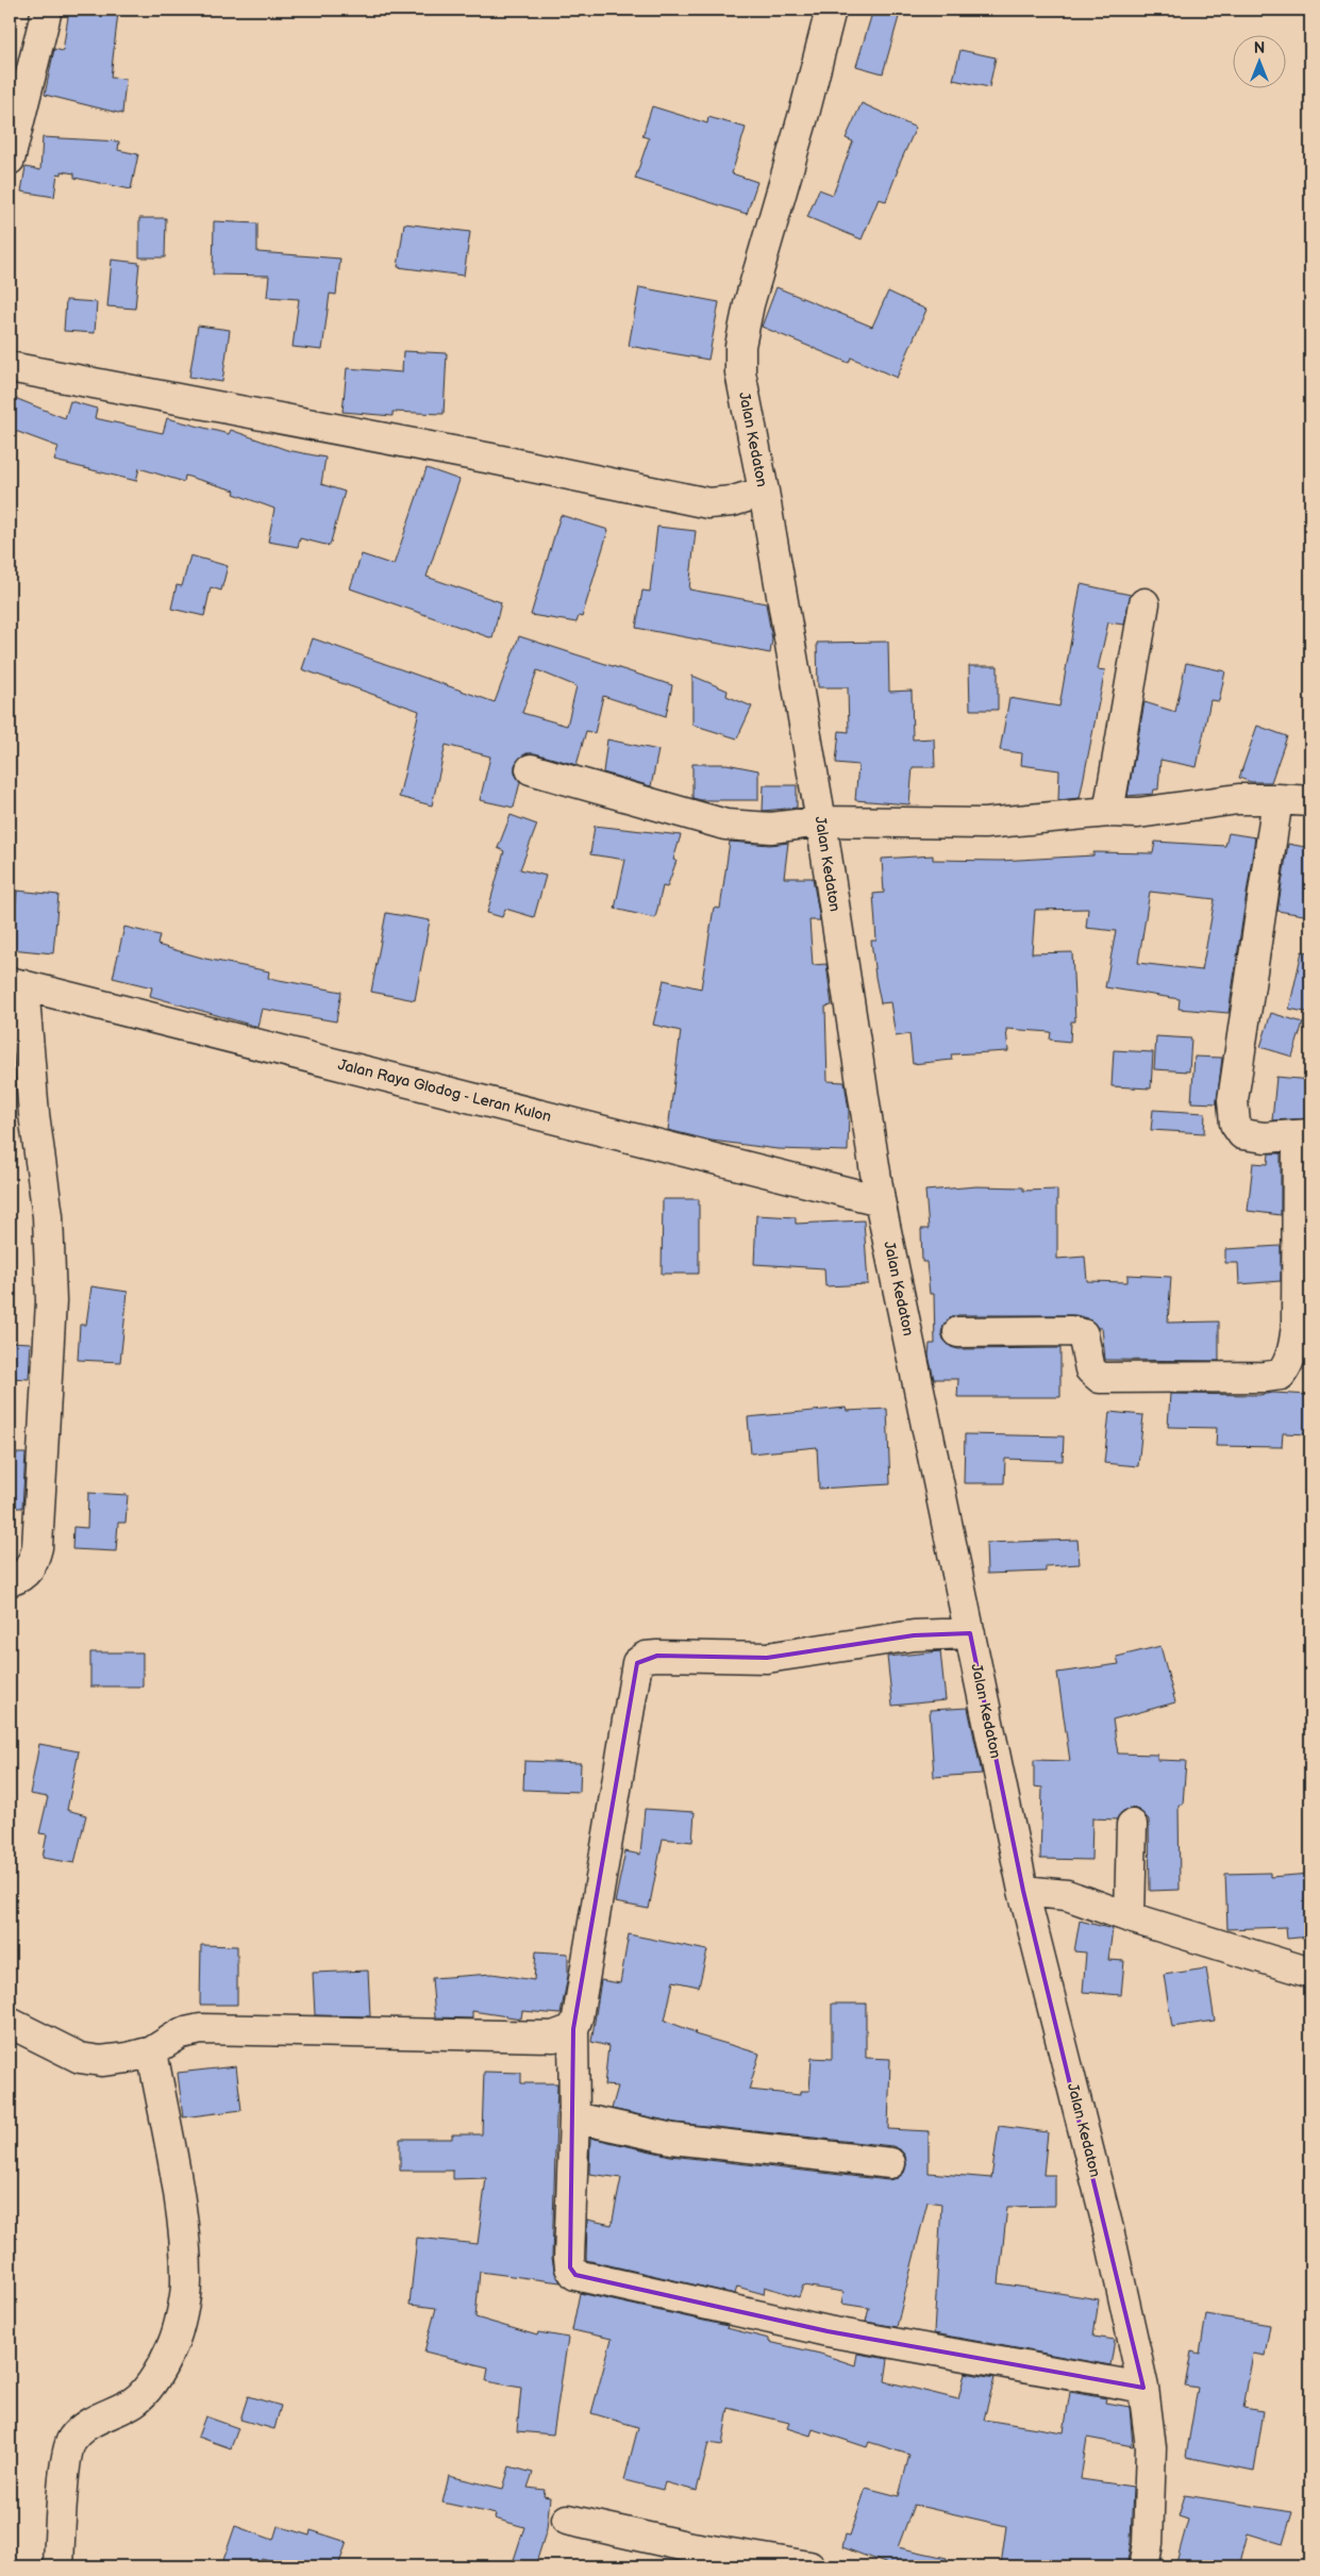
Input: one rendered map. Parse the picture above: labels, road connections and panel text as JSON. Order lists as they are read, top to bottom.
{
  "streets": {
    "street": ["Jalan Kedaton", "Jalan Raya Glodog - Leran Kulon"]
  },
  "crossings": [
    ["Jalan Kedaton", "Jalan Raya Glodog - Leran Kulon"]
  ],
  "north": "top"
}
